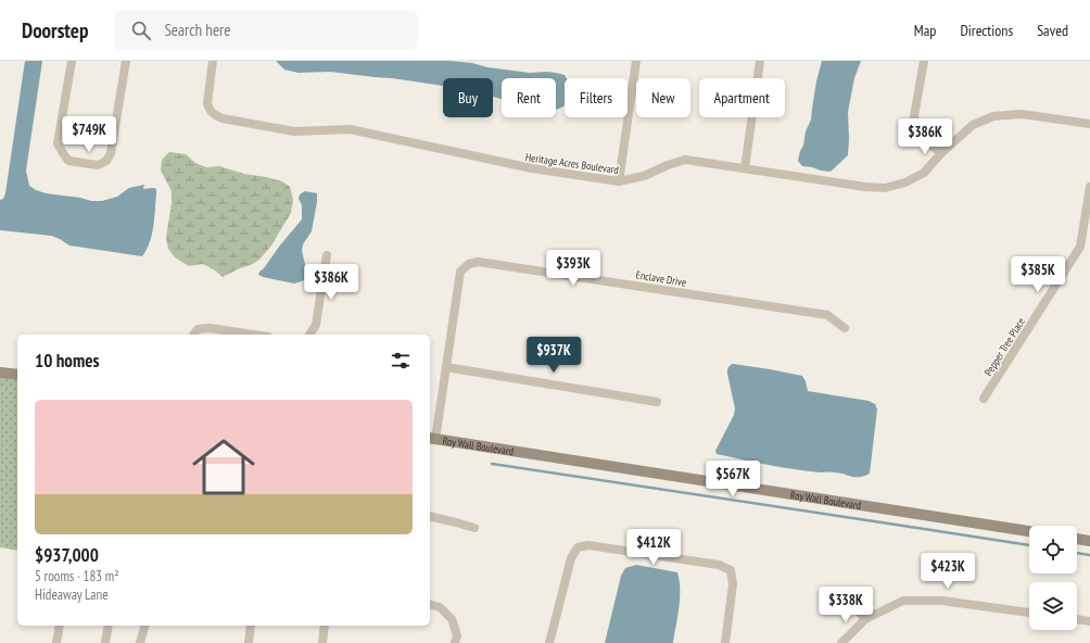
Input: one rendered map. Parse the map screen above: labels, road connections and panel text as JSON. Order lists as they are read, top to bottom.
{
  "streets": {
    "street": [
      "Heritage Acres Boulevard",
      "Enclave Drive",
      "Pepper Tree Place",
      "Roy Wall Boulevard"
    ]
  },
  "crossings": [
    ["Enclave Drive", "Roy Wall Boulevard"]
  ],
  "page": {
    "header": "Doorstep",
    "search": "Search here",
    "nav": ["Map", "Directions", "Saved"],
    "chip": [
      "Buy",
      "Rent",
      "Filters",
      "New",
      "Apartment"
    ],
    "price": [
      "$749K",
      "$386K",
      "$393K",
      "$385K",
      "$386K",
      "$937K",
      "$567K",
      "$412K",
      "$423K",
      "$338K"
    ],
    "heading": "10 homes",
    "list": [
      {
        "name": "$937,000",
        "note": "5 rooms · 183 m² · Hideaway Lane"
      }
    ]
  }
}
